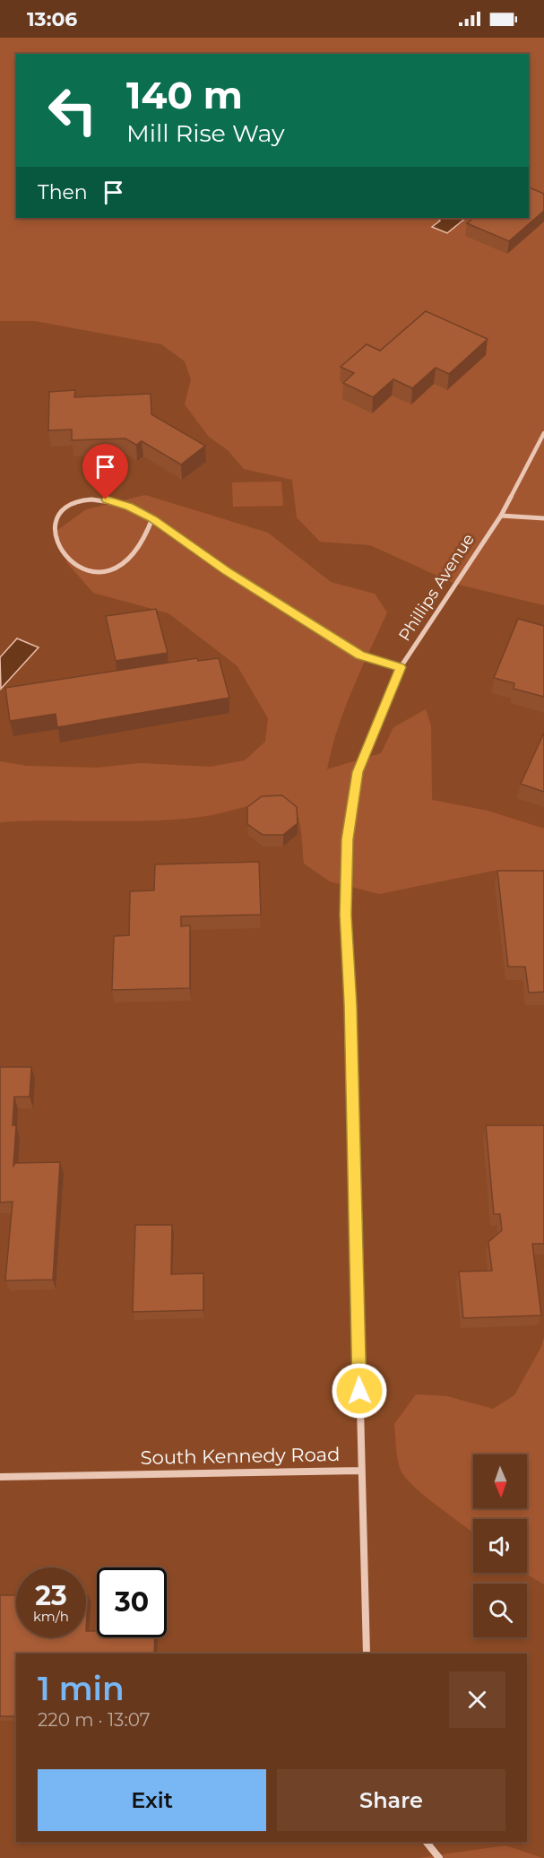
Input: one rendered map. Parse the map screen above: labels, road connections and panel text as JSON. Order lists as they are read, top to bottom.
{
  "streets": {
    "street": ["Phillips Avenue", "South Kennedy Road"]
  },
  "crossings": [
    ["Phillips Avenue", "South Kennedy Road"]
  ],
  "north": "bottom",
  "page": {
    "status": "13:06",
    "turn": ["140 m", "Mill Rise Way"],
    "then": "Then",
    "speed": "23 km/h",
    "limit": "30",
    "heading": ["1 min", "220 m · 13:07"],
    "buttons": ["Exit", "Share"]
  }
}
